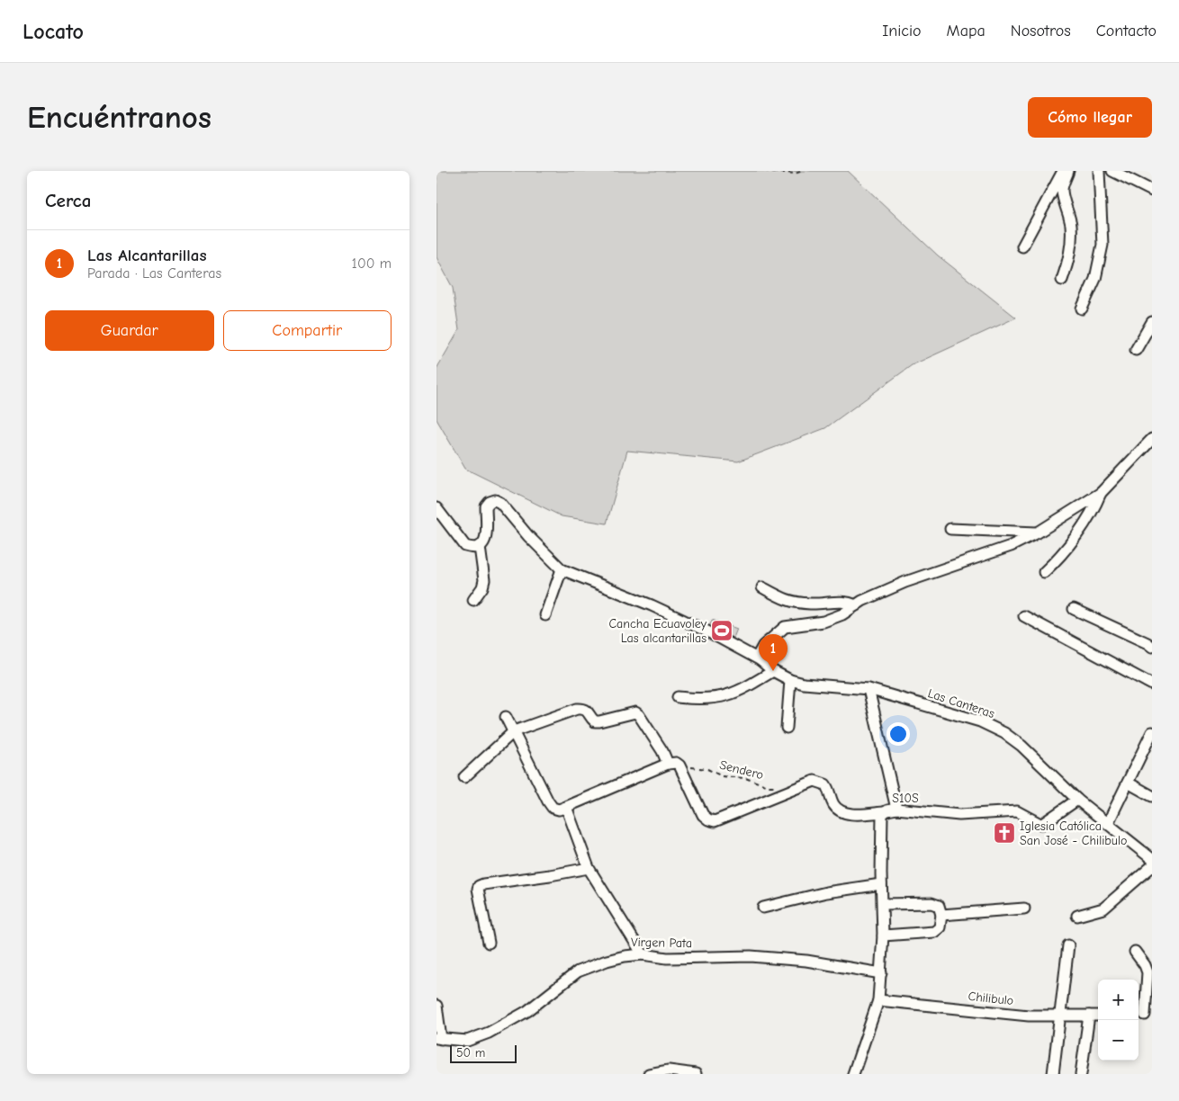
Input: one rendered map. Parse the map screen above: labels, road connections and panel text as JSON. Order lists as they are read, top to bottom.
{
  "streets": {
    "street": [
      "Las Canteras",
      "S10S",
      "Virgen Pata",
      "Chilibulo"
    ],
    "path": ["Sendero"]
  },
  "crossings": [
    ["Las Canteras", "S10S"],
    ["S10S", "Virgen Pata"],
    ["S10S", "Chilibulo"]
  ],
  "places": {
    "sports": ["Cancha Ecuavoley Las alcantarillas"],
    "church": ["Iglesia Católica San José - Chilibulo"]
  },
  "scale_bar": "50 m",
  "page": {
    "header": "Locato",
    "nav": [
      "Inicio",
      "Mapa",
      "Nosotros",
      "Contacto"
    ],
    "buttons": [
      "Cómo llegar",
      ["Guardar", "Compartir"]
    ],
    "title": "Encuéntranos",
    "heading": "Cerca",
    "list": [
      {
        "mark": "1",
        "name": "Las Alcantarillas",
        "note": "Parada · Las Canteras",
        "value": "100 m"
      }
    ],
    "pins": "1",
    "map_buttons": ["+", "−"],
    "scale": "50 m"
  }
}
